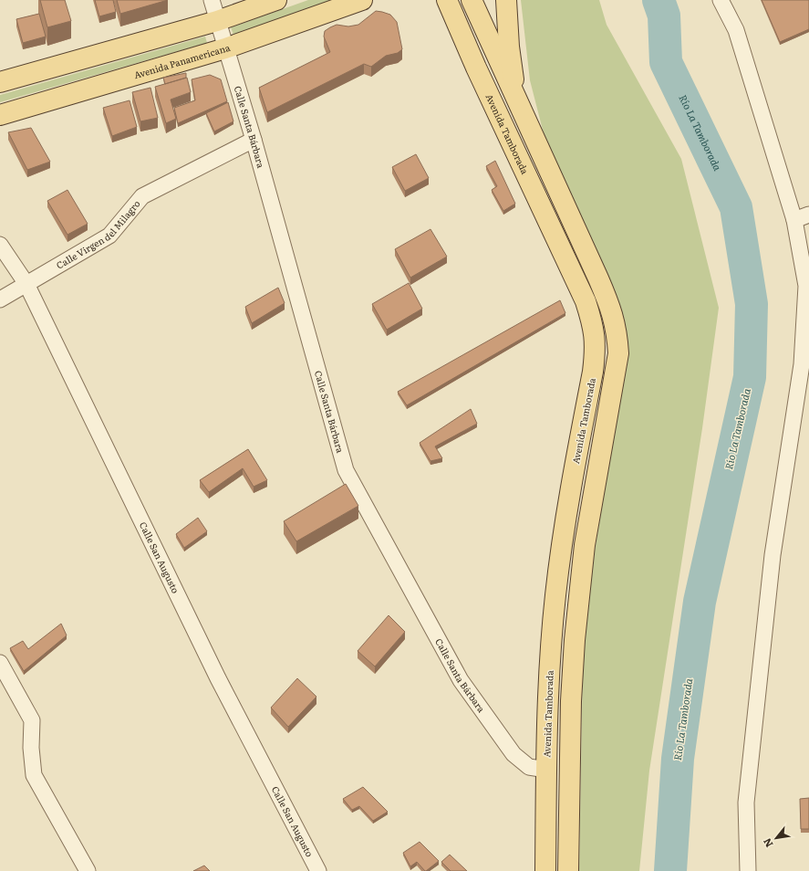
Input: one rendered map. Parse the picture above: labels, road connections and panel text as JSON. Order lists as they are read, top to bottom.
{
  "streets": {
    "main road": ["Avenida Panamericana", "Avenida Tamborada"],
    "street": ["Calle Santa Bárbara", "Calle Virgen del Milagro", "Calle San Augusto"]
  },
  "crossings": [
    ["Avenida Panamericana", "Calle Santa Bárbara"],
    ["Calle Santa Bárbara", "Avenida Tamborada"],
    ["Calle Santa Bárbara", "Calle Virgen del Milagro"],
    ["Calle Virgen del Milagro", "Calle San Augusto"]
  ],
  "water": ["Río La Tamborada"],
  "north": "bottom left"
}
